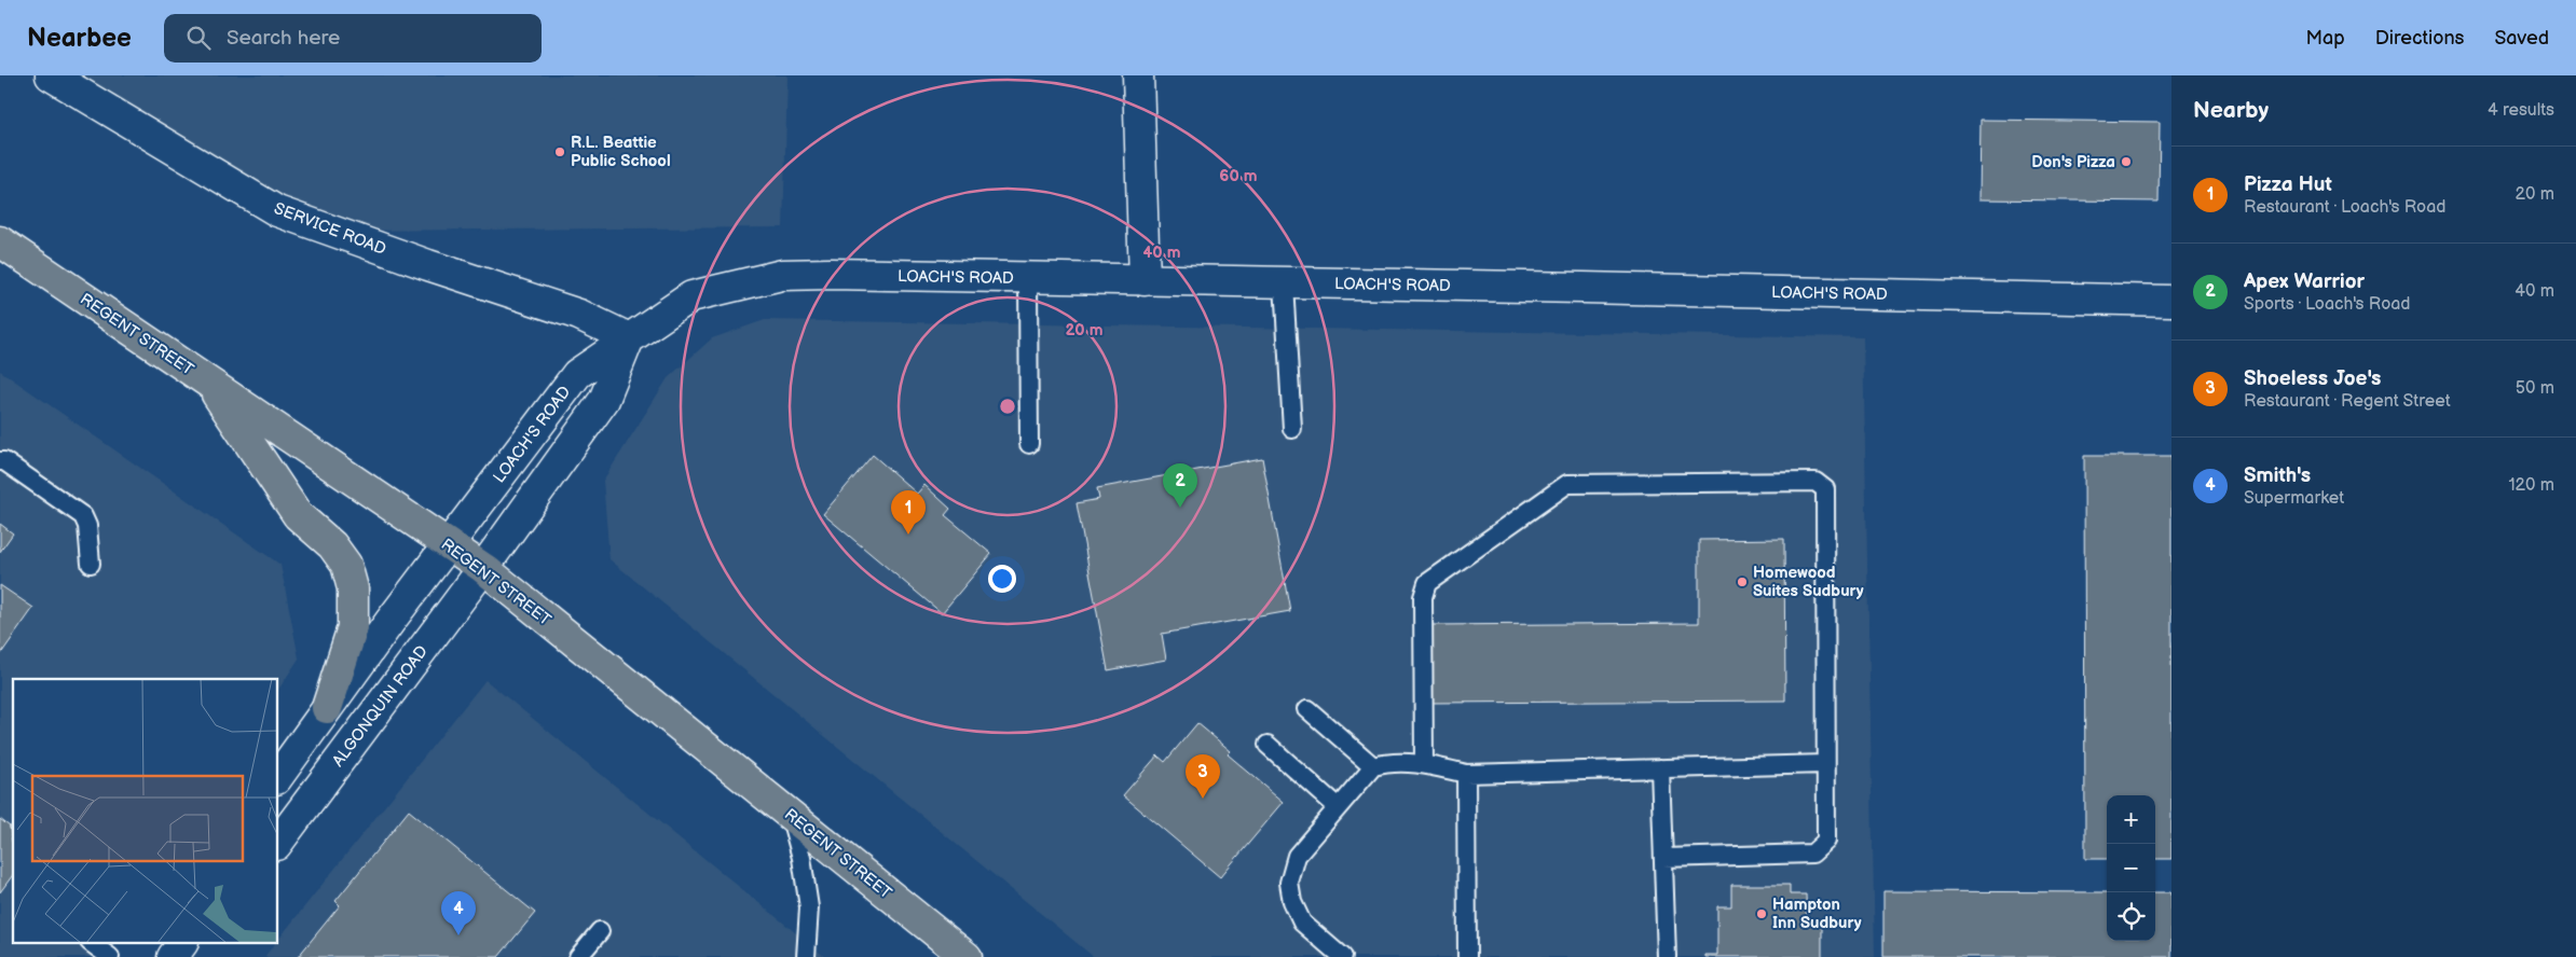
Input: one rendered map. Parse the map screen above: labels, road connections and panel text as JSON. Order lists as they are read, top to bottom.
{
  "streets": {
    "main road": ["REGENT STREET"],
    "street": ["SERVICE ROAD", "LOACH'S ROAD", "ALGONQUIN ROAD"]
  },
  "crossings": [
    ["SERVICE ROAD", "LOACH'S ROAD"],
    ["LOACH'S ROAD", "REGENT STREET"],
    ["REGENT STREET", "ALGONQUIN ROAD"]
  ],
  "places": [
    "R.L. Beattie Public School",
    "Don's Pizza",
    "Homewood Suites Sudbury",
    "Hampton Inn Sudbury"
  ],
  "page": {
    "header": "Nearbee",
    "search": "Search here",
    "nav": ["Map", "Directions", "Saved"],
    "heading": ["Nearby", "4 results"],
    "list": [
      {
        "mark": "1",
        "name": "Pizza Hut",
        "note": "Restaurant · Loach's Road",
        "value": "20 m"
      },
      {
        "mark": "2",
        "name": "Apex Warrior",
        "note": "Sports · Loach's Road",
        "value": "40 m"
      },
      {
        "mark": "3",
        "name": "Shoeless Joe's",
        "note": "Restaurant · Regent Street",
        "value": "50 m"
      },
      {
        "mark": "4",
        "name": "Smith's",
        "note": "Supermarket",
        "value": "120 m"
      }
    ],
    "pins": [
      "2",
      "1",
      "3",
      "4"
    ],
    "map_buttons": ["+", "−"]
  },
  "rings": ["60 m", "40 m", "20 m"]
}
